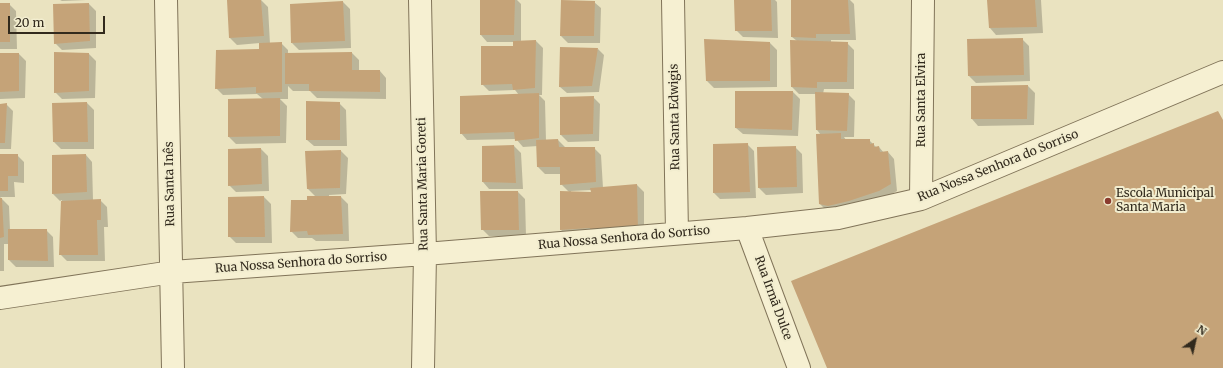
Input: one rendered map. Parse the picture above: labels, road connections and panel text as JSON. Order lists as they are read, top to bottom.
{
  "streets": {
    "street": [
      "Rua Santa Elvira",
      "Rua Santa Edwigis",
      "Rua Nossa Senhora do Sorriso",
      "Rua Santa Inês",
      "Rua Santa Maria Goreti",
      "Rua Irmã Dulce"
    ]
  },
  "crossings": [
    ["Rua Santa Elvira", "Rua Nossa Senhora do Sorriso"],
    ["Rua Santa Edwigis", "Rua Nossa Senhora do Sorriso"],
    ["Rua Nossa Senhora do Sorriso", "Rua Santa Inês"],
    ["Rua Nossa Senhora do Sorriso", "Rua Santa Maria Goreti"],
    ["Rua Nossa Senhora do Sorriso", "Rua Irmã Dulce"]
  ],
  "places": ["Escola Municipal Santa Maria"],
  "scale_bar": "20 m",
  "north": "top right"
}
